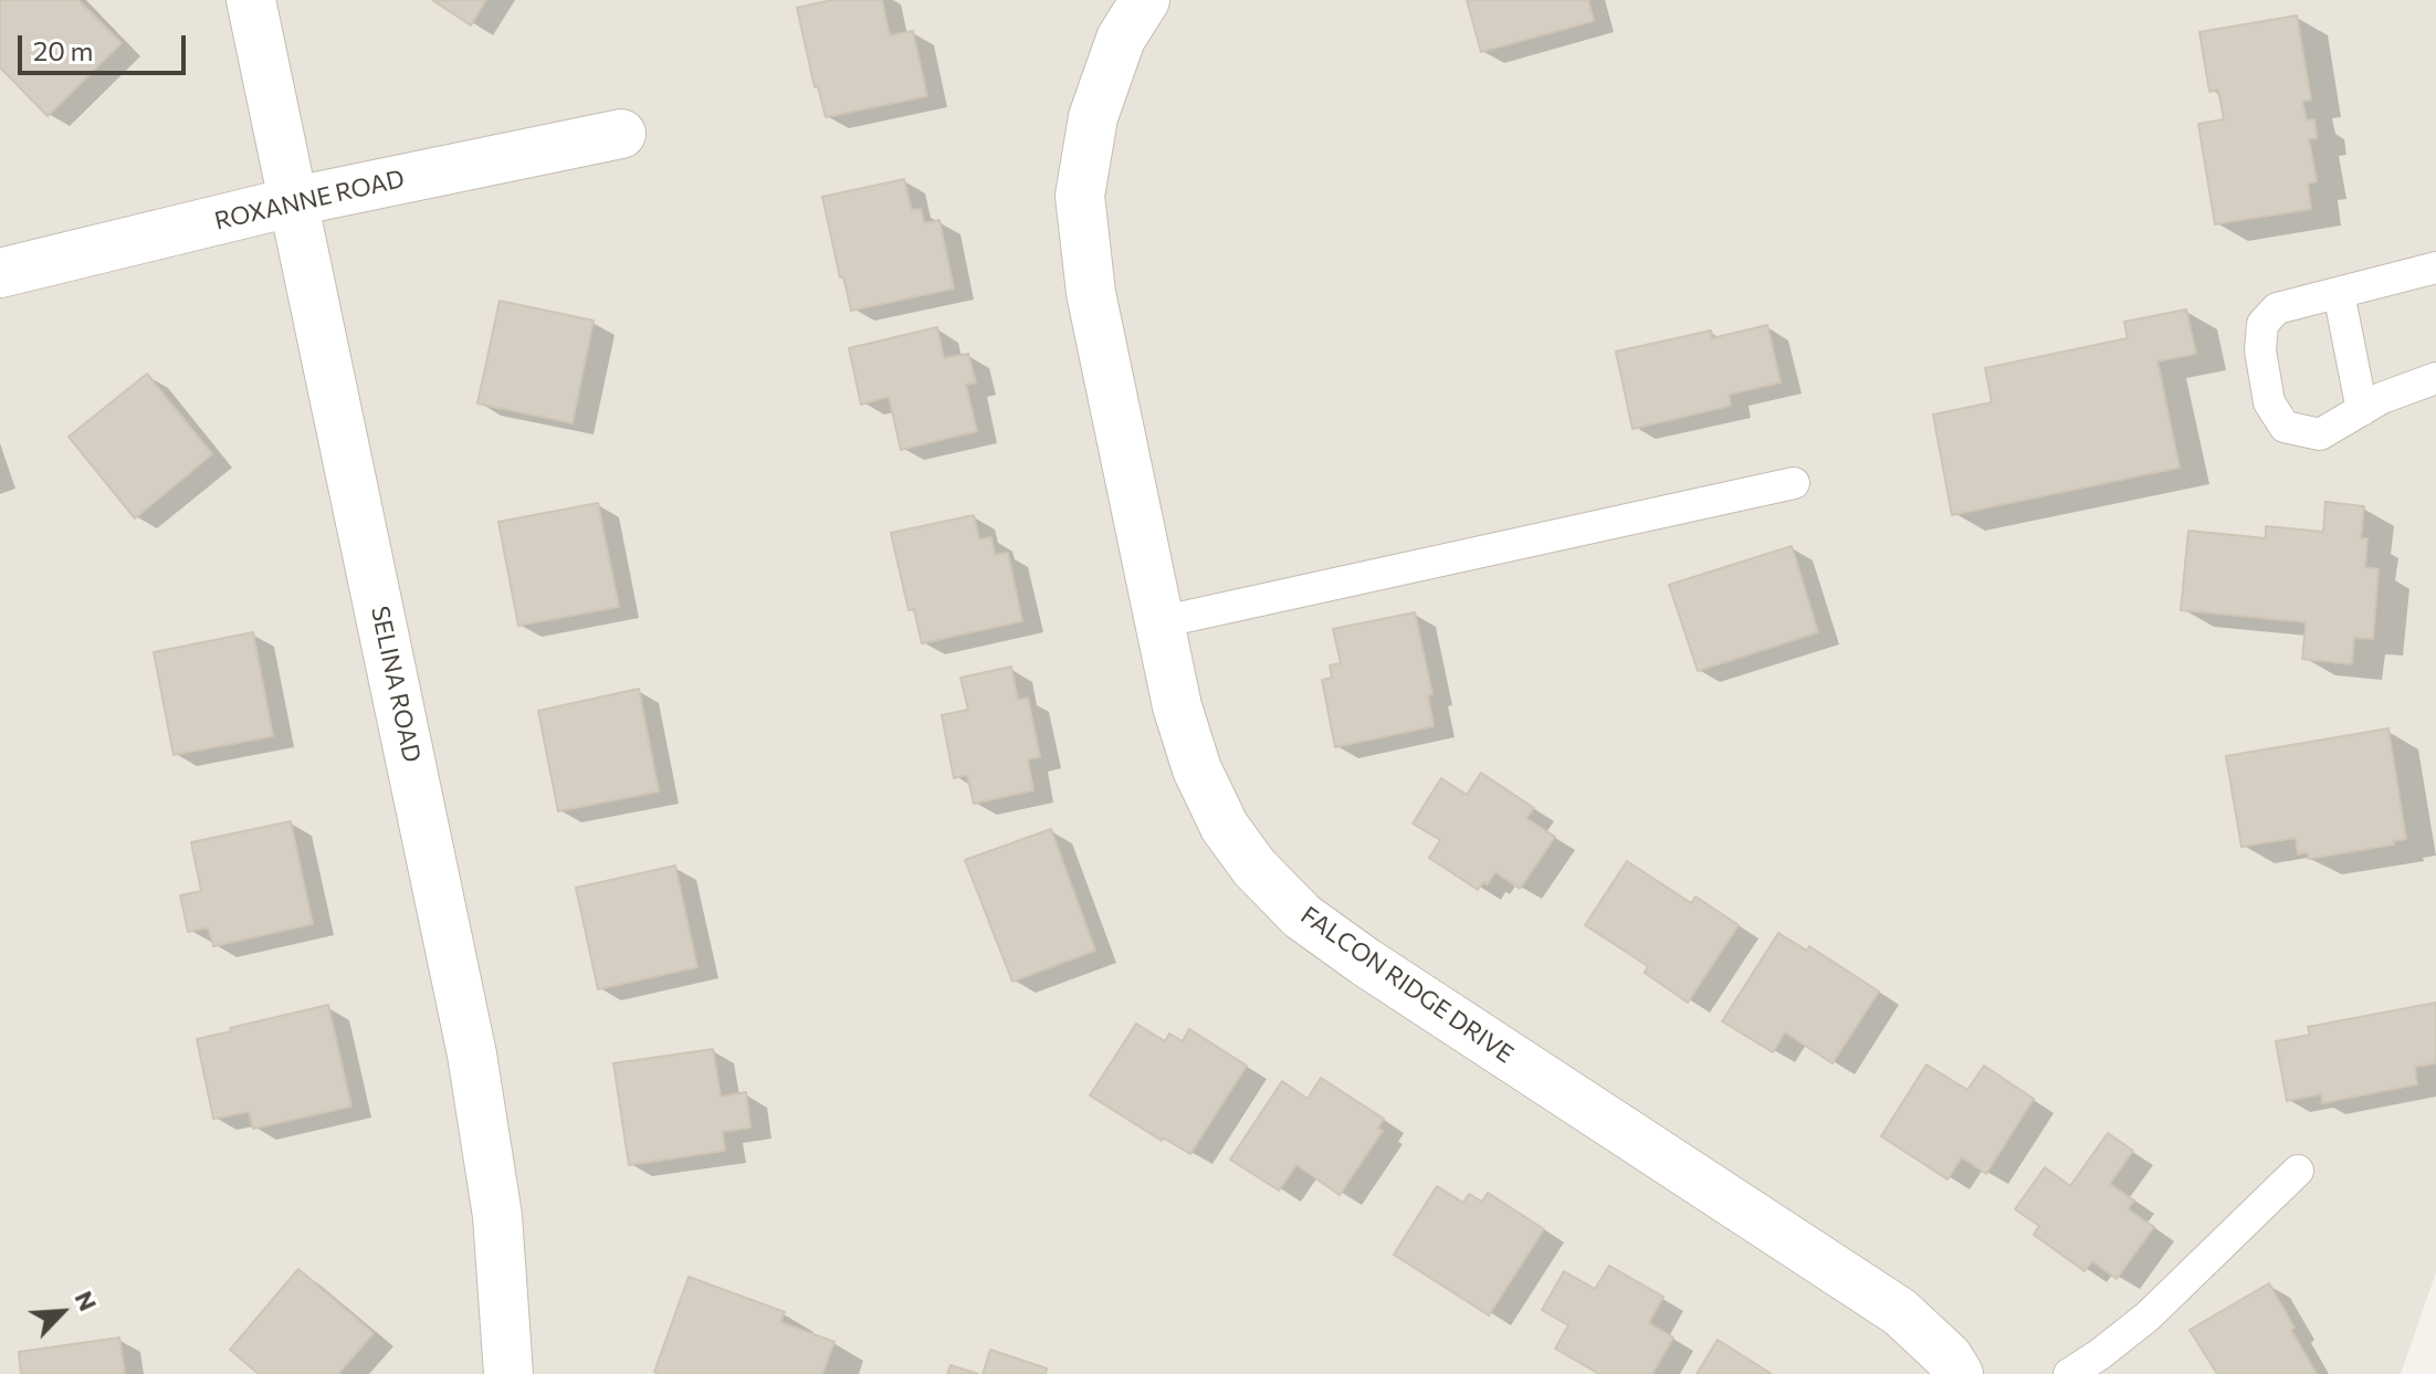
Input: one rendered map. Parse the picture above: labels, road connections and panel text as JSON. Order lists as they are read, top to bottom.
{
  "streets": {
    "street": ["ROXANNE ROAD", "SELINA ROAD", "FALCON RIDGE DRIVE"]
  },
  "crossings": [
    ["ROXANNE ROAD", "SELINA ROAD"]
  ],
  "scale_bar": "20 m",
  "north": "top right"
}
